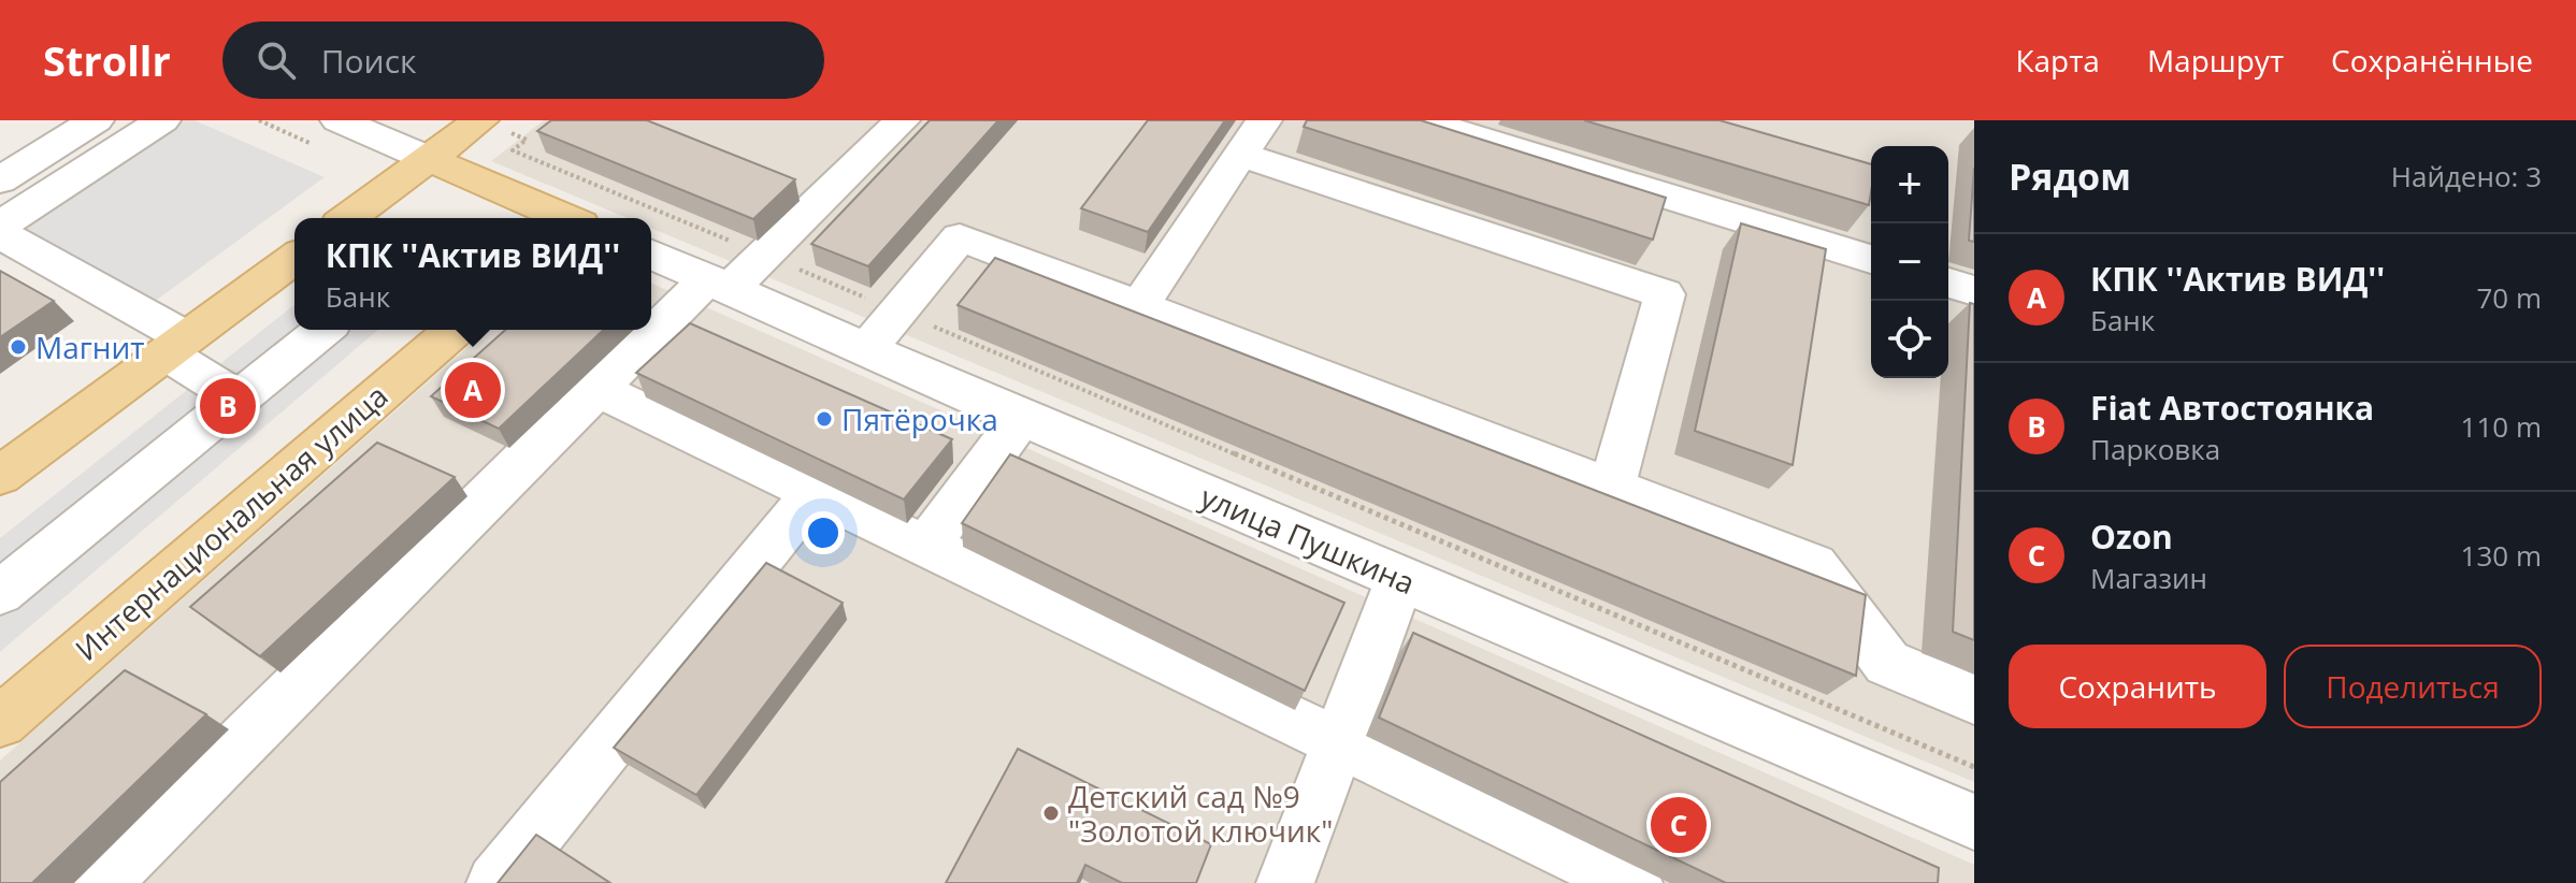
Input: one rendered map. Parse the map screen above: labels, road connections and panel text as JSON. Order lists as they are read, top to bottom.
{
  "streets": {
    "main road": ["Интернациональная улица"],
    "street": ["улица Пушкина"]
  },
  "places": ["Магнит", "Пятёрочка", "Детский сад №9 \"Золотой ключик\""],
  "page": {
    "header": "Strollr",
    "search": "Поиск",
    "nav": ["Карта", "Маршрут", "Сохранённые"],
    "heading": ["Рядом", "Найдено: 3"],
    "map_buttons": ["+", "−"],
    "popup": ["КПК ''Актив ВИД''", "Банк"],
    "list": [
      {
        "mark": "A",
        "name": "КПК ''Актив ВИД''",
        "note": "Банк",
        "value": "70 m"
      },
      {
        "mark": "B",
        "name": "Fiat Автостоянка",
        "note": "Парковка",
        "value": "110 m"
      },
      {
        "mark": "C",
        "name": "Ozon",
        "note": "Магазин",
        "value": "130 m"
      }
    ],
    "pins": ["A", "B", "C"],
    "buttons": ["Сохранить", "Поделиться"]
  }
}
